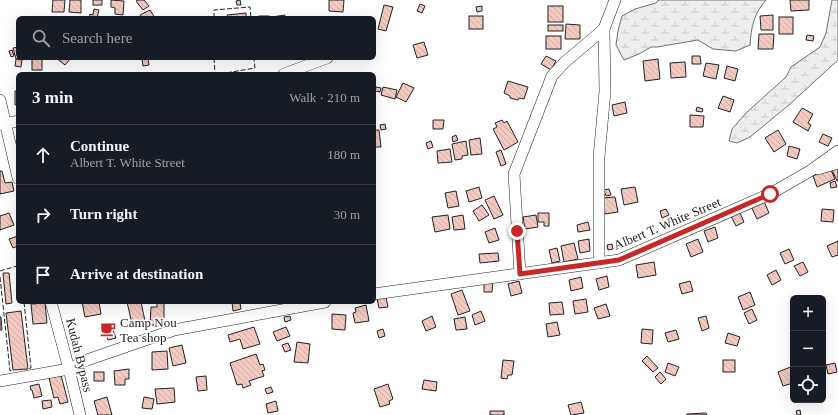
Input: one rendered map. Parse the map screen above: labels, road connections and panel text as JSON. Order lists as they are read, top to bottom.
{
  "streets": {
    "street": ["Albert T. White Street", "Kudah Bypass"]
  },
  "places": {
    "cafe": ["Camp Nou Tea shop"]
  },
  "page": {
    "search": "Search here",
    "heading": ["3 min", "Walk · 210 m"],
    "list": [
      ["Continue", "Albert T. White Street", "180 m"],
      ["Turn right", "30 m"],
      "Arrive at destination"
    ],
    "map_buttons": ["+", "−"]
  }
}
